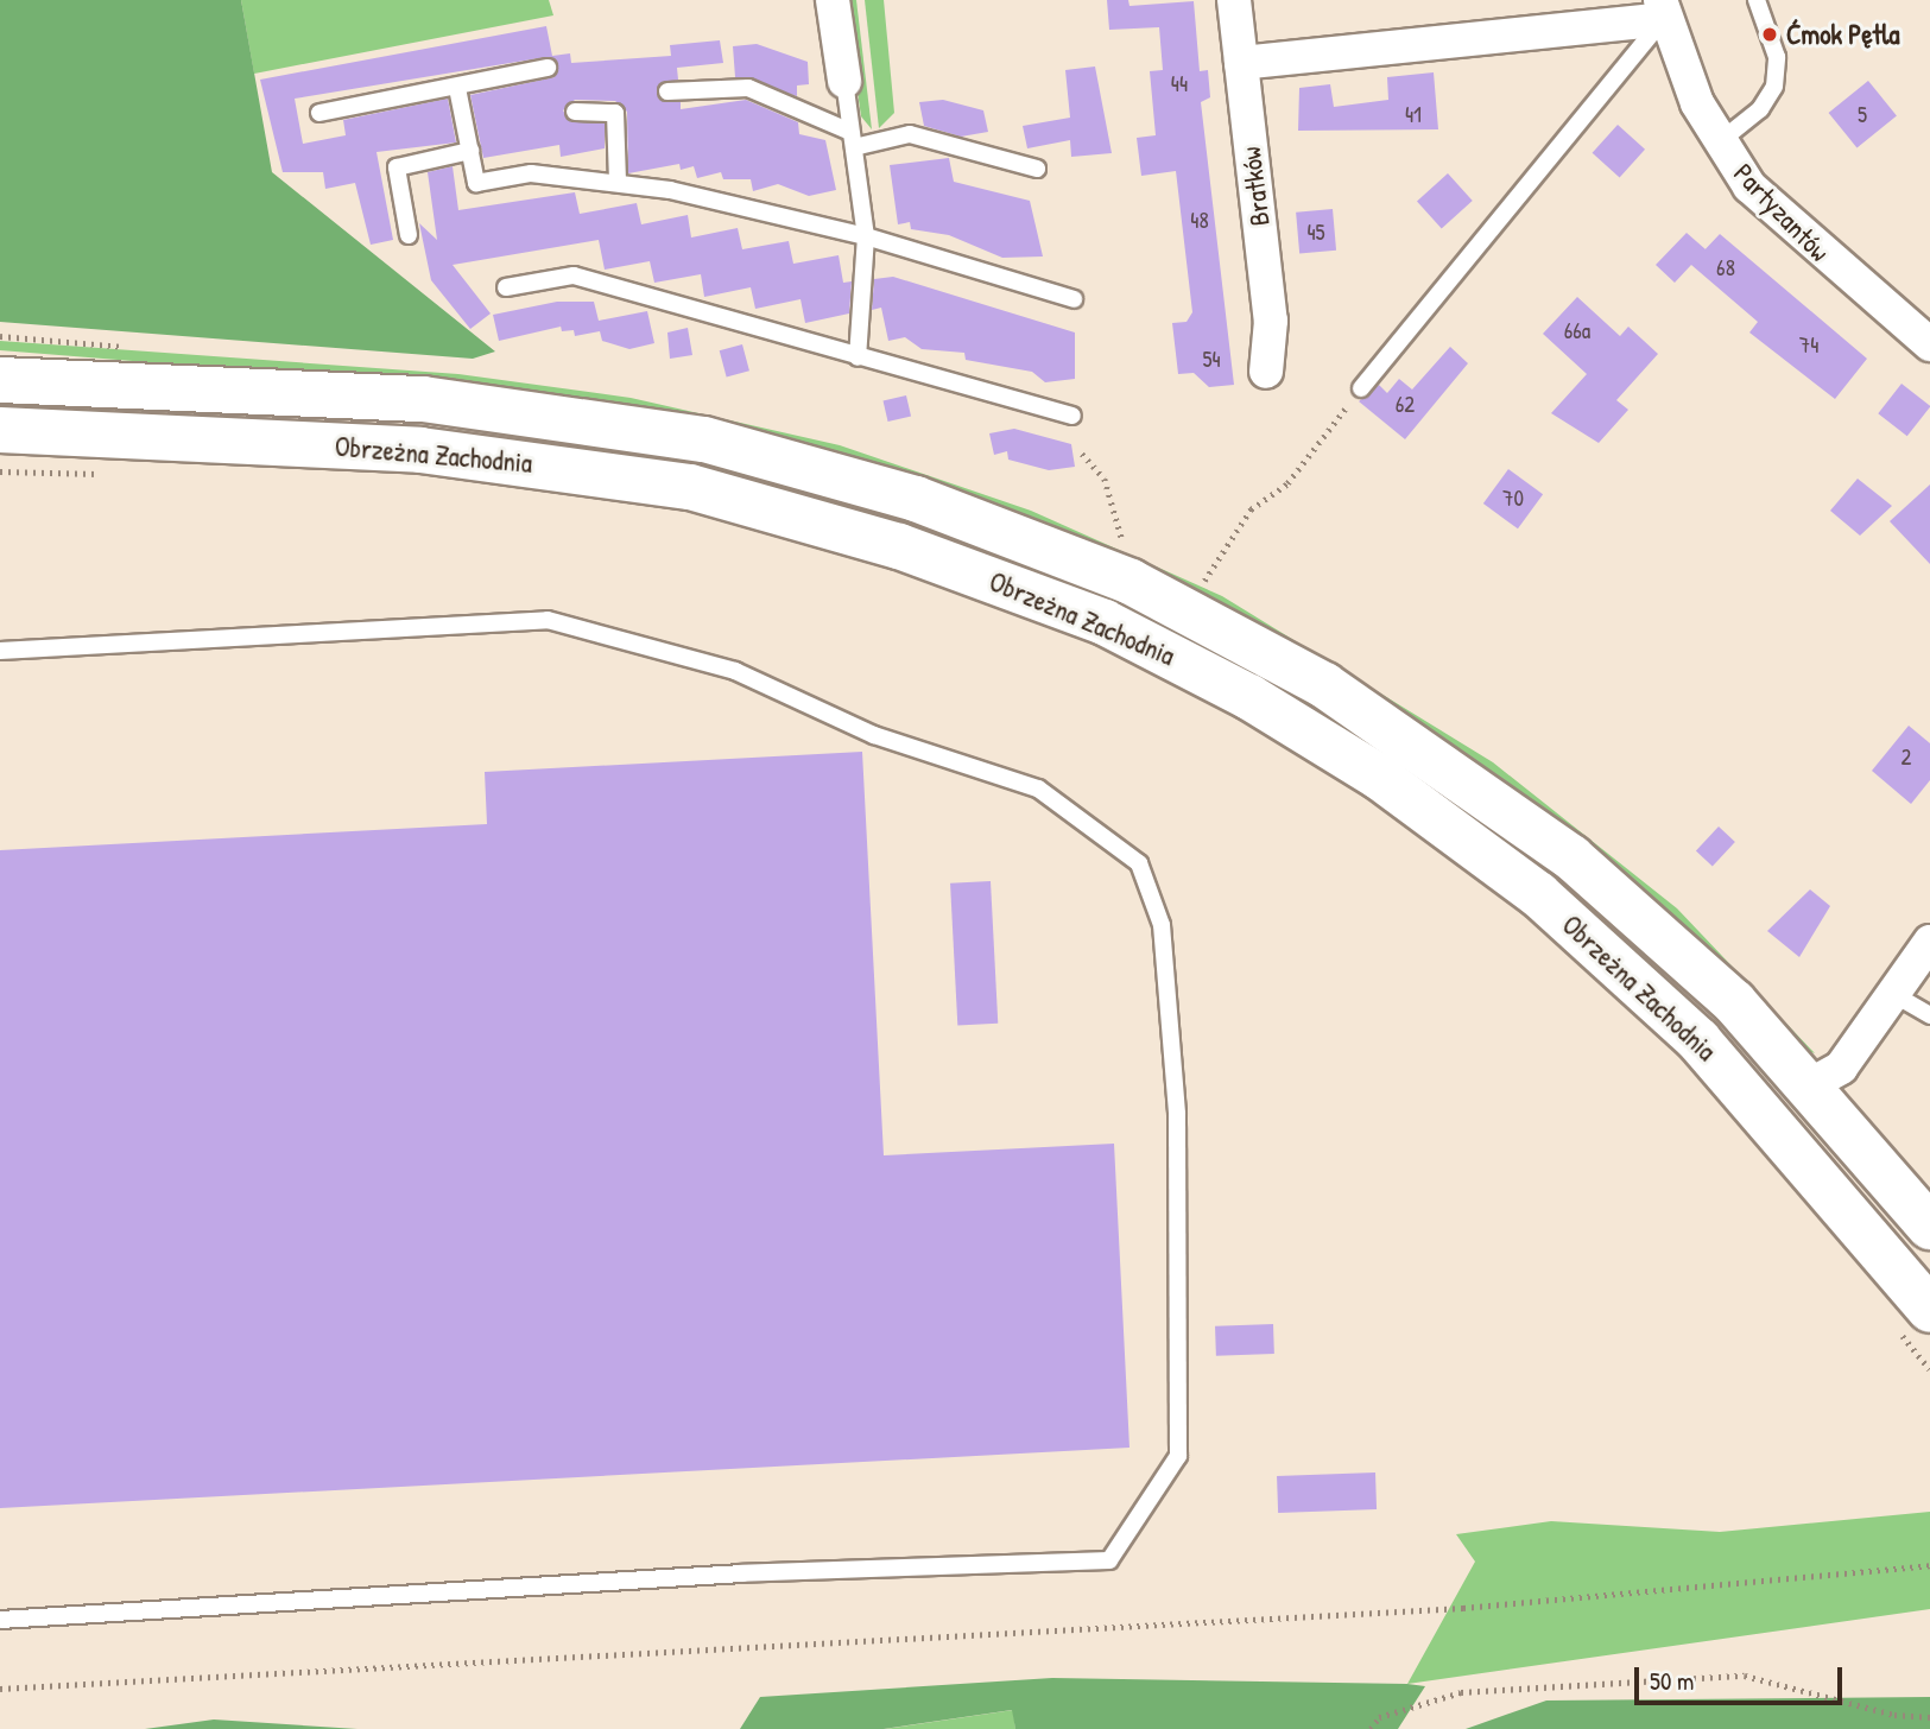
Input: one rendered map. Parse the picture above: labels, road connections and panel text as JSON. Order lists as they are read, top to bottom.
{
  "streets": {
    "street": ["Bratków", "Partyzantów", "Obrzeżna Zachodnia"]
  },
  "places": ["Ćmok Pętla"],
  "house_numbers": [
    "44",
    "41",
    "5",
    "48",
    "45",
    "68",
    "66a",
    "74",
    "54",
    "62",
    "70",
    "2"
  ],
  "scale_bar": "50 m"
}
